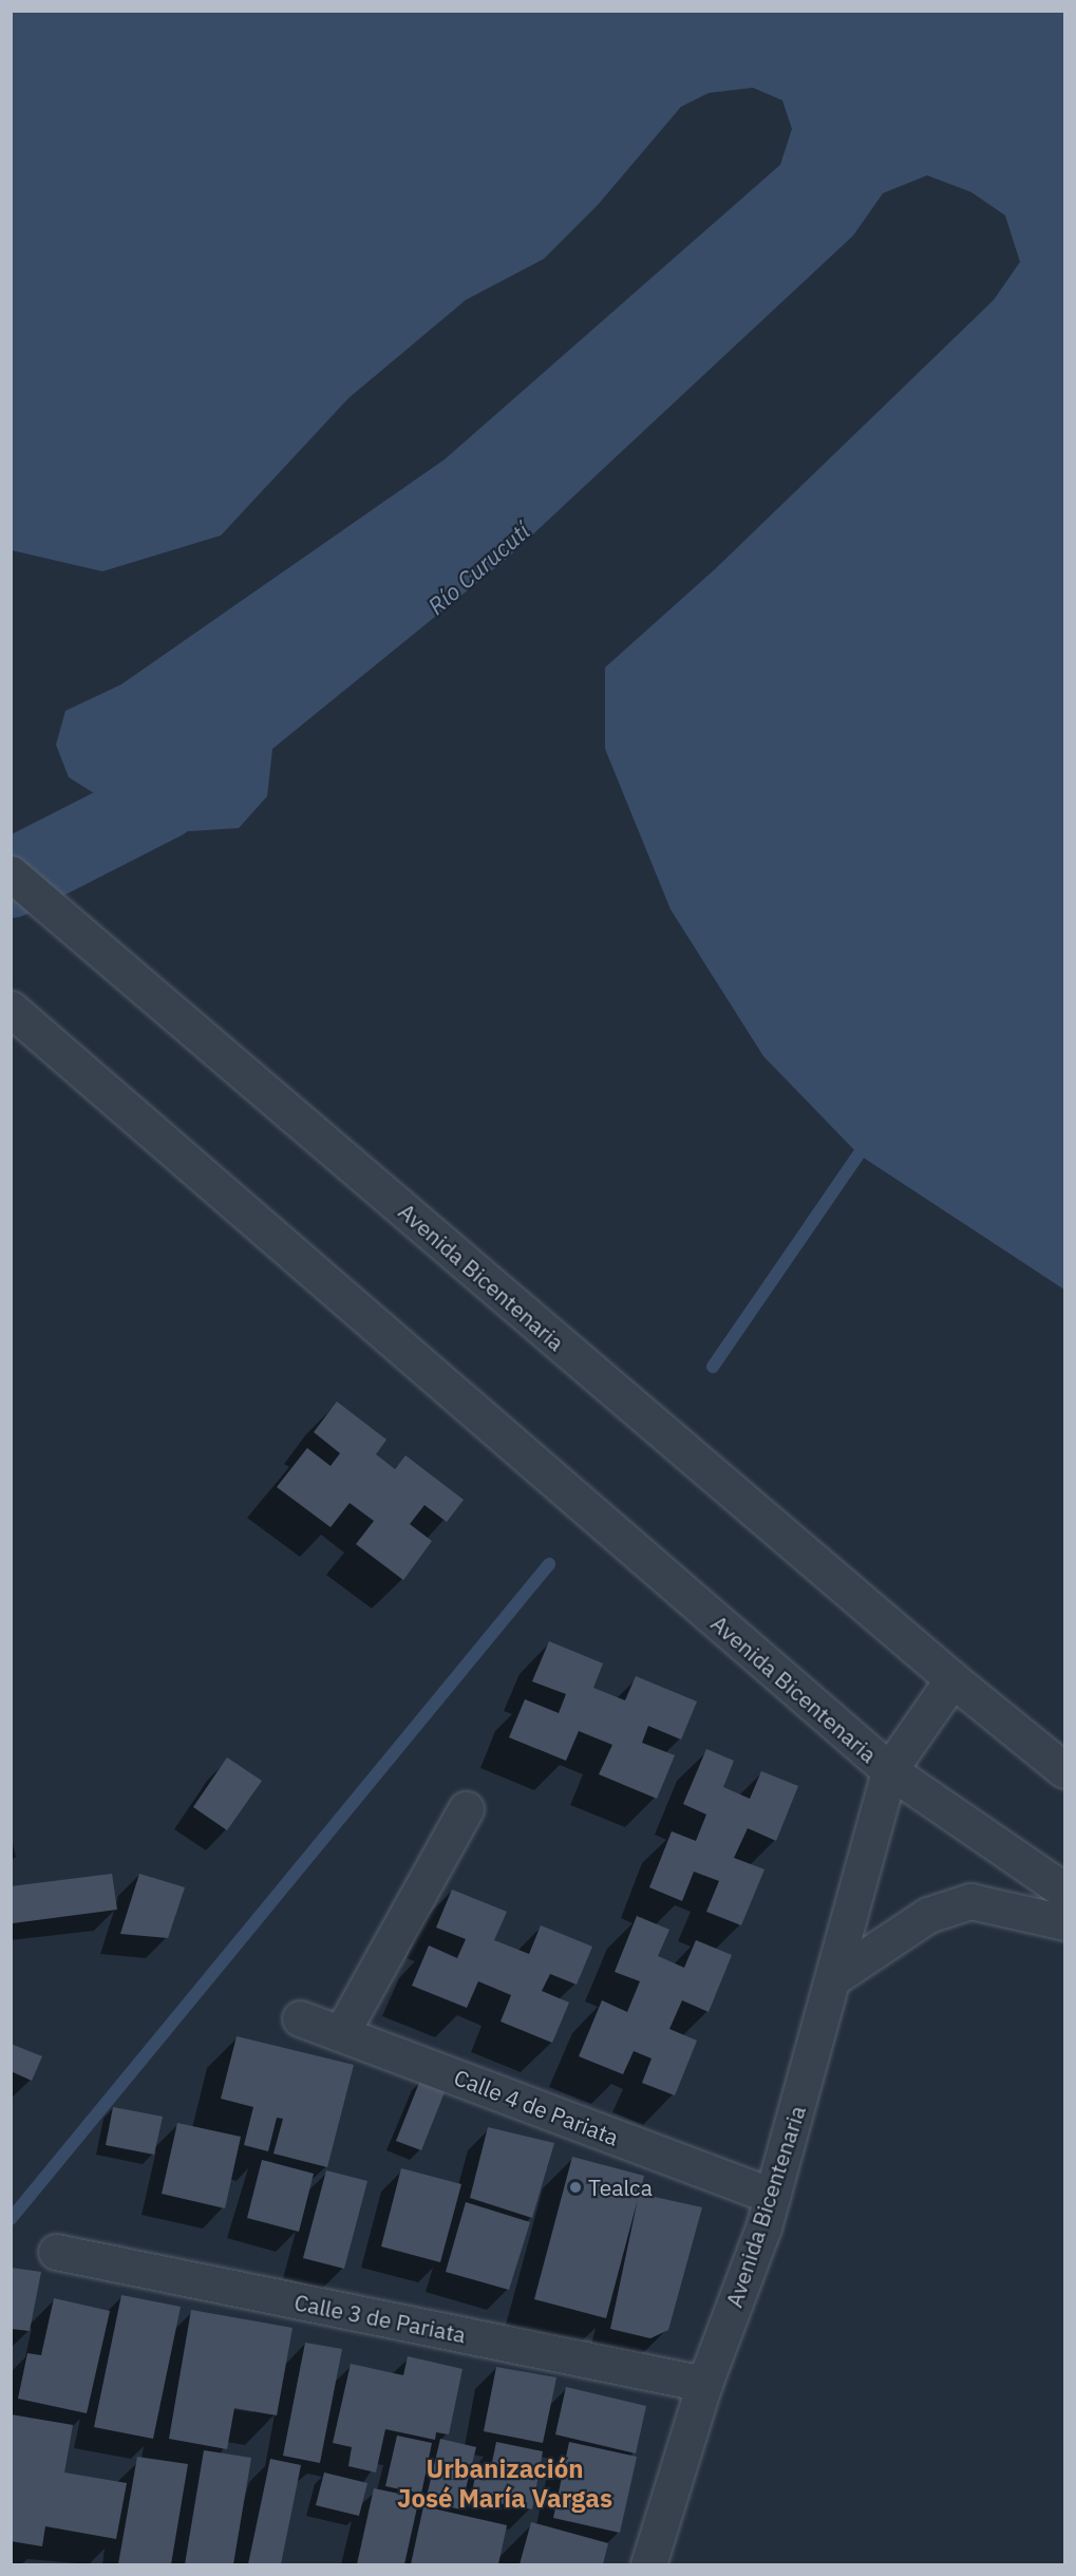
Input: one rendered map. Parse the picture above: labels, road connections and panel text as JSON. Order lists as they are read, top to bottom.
{
  "streets": {
    "street": ["Avenida Bicentenaria", "Calle 4 de Pariata", "Calle 3 de Pariata"]
  },
  "crossings": [
    ["Avenida Bicentenaria", "Calle 4 de Pariata"],
    ["Avenida Bicentenaria", "Calle 3 de Pariata"]
  ],
  "districts": ["Urbanización José María Vargas"],
  "water": ["Río Curucutí"],
  "places": ["Tealca"]
}
